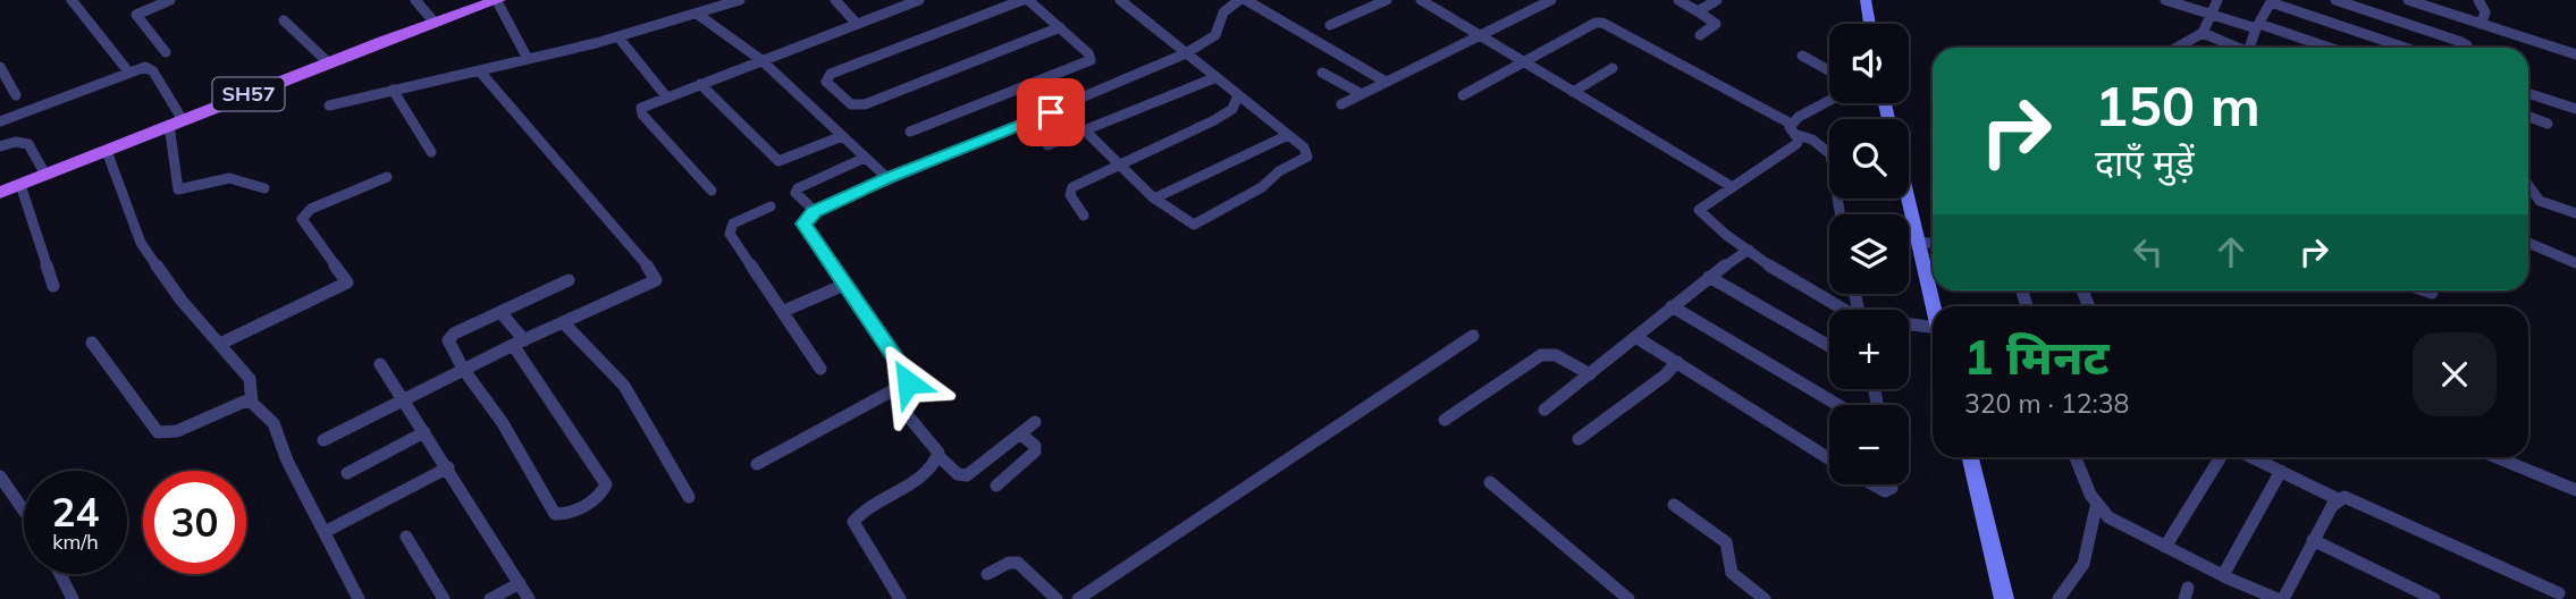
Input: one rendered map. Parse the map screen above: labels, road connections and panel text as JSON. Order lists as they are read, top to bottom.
{
  "streets": {
    "main road": ["SH57"]
  },
  "page": {
    "map_buttons": ["+", "−"],
    "turn": ["150 m", "दाएँ मुड़ें"],
    "heading": ["1 मिनट", "320 m · 12:38"],
    "speed": "24 km/h",
    "limit": "30"
  }
}
